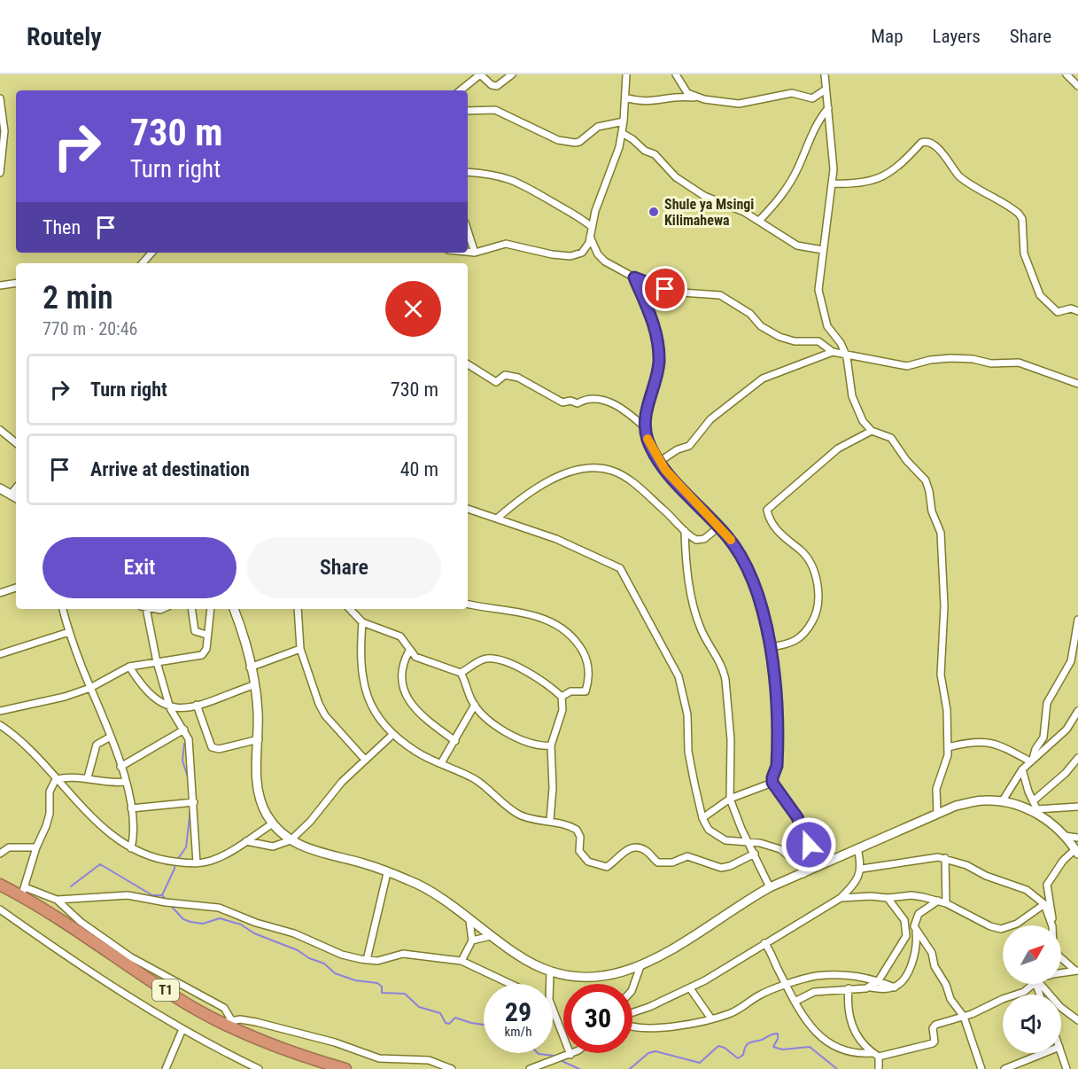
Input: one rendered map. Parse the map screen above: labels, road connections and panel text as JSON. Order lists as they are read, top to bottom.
{
  "streets": {
    "highway": ["T1"]
  },
  "places": ["Shule ya Msingi Kilimahewa"],
  "north": "top right",
  "page": {
    "header": "Routely",
    "nav": ["Map", "Layers", "Share"],
    "turn": ["730 m", "Turn right"],
    "then": "Then",
    "heading": ["2 min", "770 m · 20:46"],
    "list": [
      {
        "name": "Turn right",
        "value": "730 m"
      },
      {
        "name": "Arrive at destination",
        "value": "40 m"
      }
    ],
    "buttons": ["Exit", "Share"],
    "speed": "29 km/h",
    "limit": "30"
  }
}
